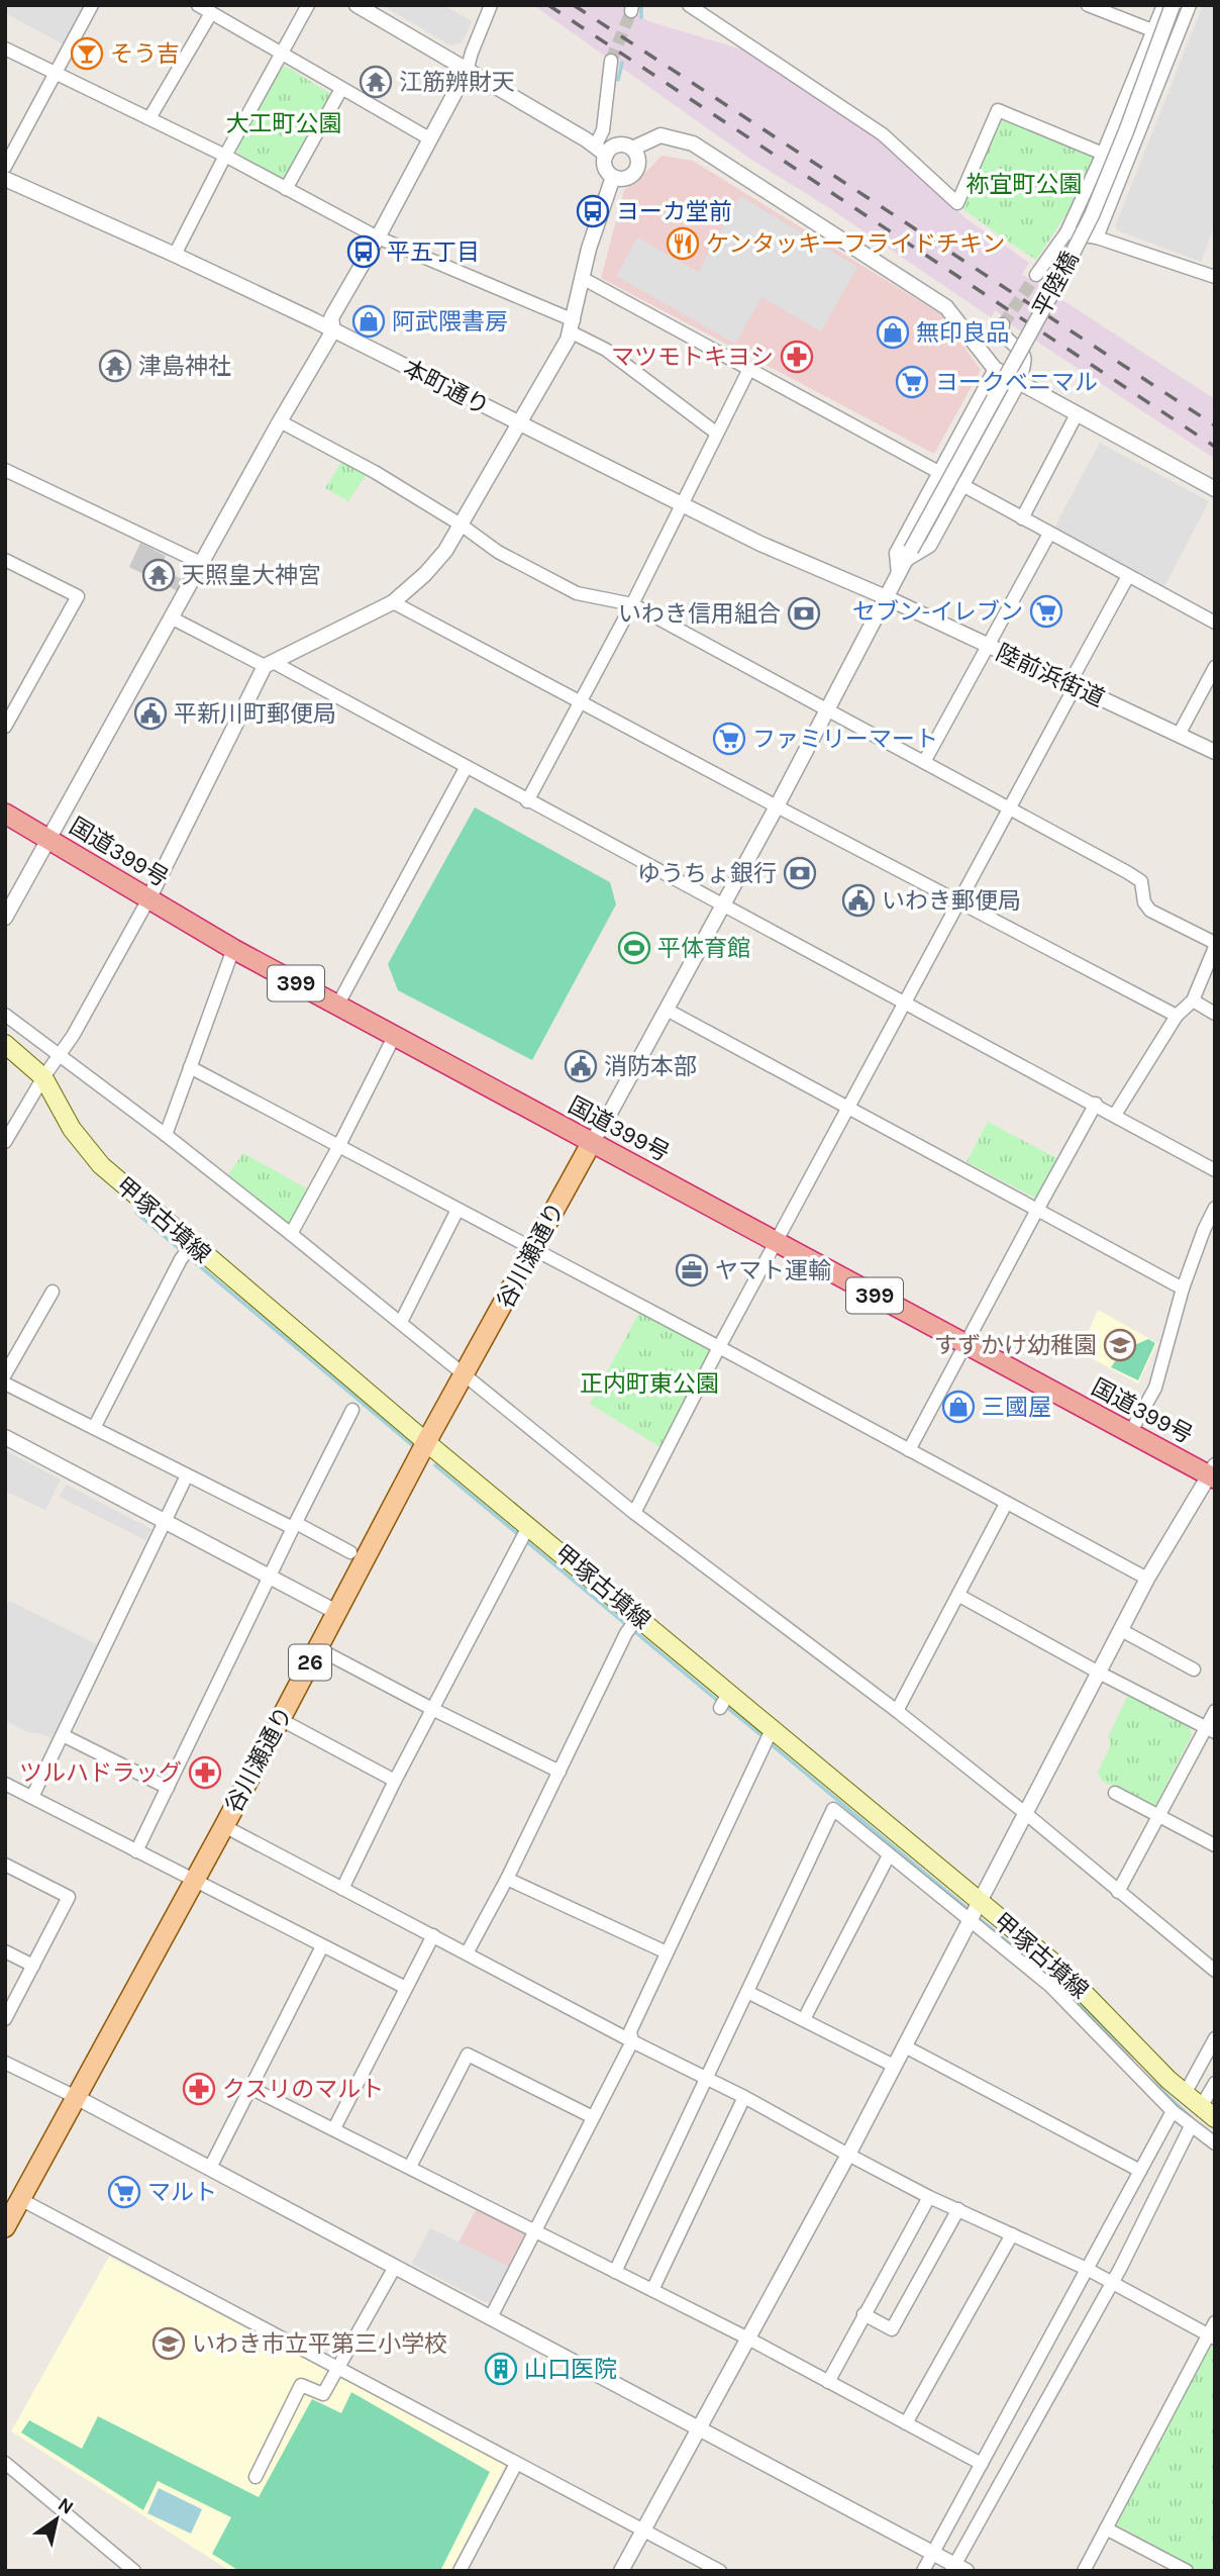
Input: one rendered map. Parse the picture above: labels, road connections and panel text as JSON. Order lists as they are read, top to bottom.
{
  "streets": {
    "highway": ["国道399号", "399"],
    "main road": ["甲塚古墳線", "谷川瀬通り", "26"],
    "street": ["平陸橋", "本町通り", "陸前浜街道"]
  },
  "crossings": [
    ["平陸橋", "本町通り"],
    ["平陸橋", "陸前浜街道"],
    ["平陸橋", "国道399号"],
    ["平陸橋", "谷川瀬通り"],
    ["本町通り", "陸前浜街道"],
    ["国道399号", "谷川瀬通り"],
    ["甲塚古墳線", "谷川瀬通り"]
  ],
  "parks": ["大工町公園", "祢宜町公園", "正内町東公園"],
  "places": {
    "bar": ["そう吉"],
    "temple": ["江筋辨財天", "津島神社", "天照皇大神宮"],
    "bus stop": ["ヨーカ堂前", "平五丁目"],
    "restaurant": ["ケンタッキーフライドチキン"],
    "shop": ["阿武隈書房", "無印良品", "三國屋"],
    "pharmacy": ["マツモトキヨシ", "ツルハドラッグ", "クスリのマルト"],
    "supermarket": [
      "ヨークベニマル",
      "セブン-イレブン",
      "ファミリーマート",
      "マルト"
    ],
    "bank": ["いわき信用組合", "ゆうちょ銀行"],
    "public building": ["平新川町郵便局", "いわき郵便局", "消防本部"],
    "sports": ["平体育館"],
    "office": ["ヤマト運輸"],
    "school or university": ["すずかけ幼稚園", "いわき市立平第三小学校"],
    "building": ["山口医院"]
  },
  "north": "top right"
}
